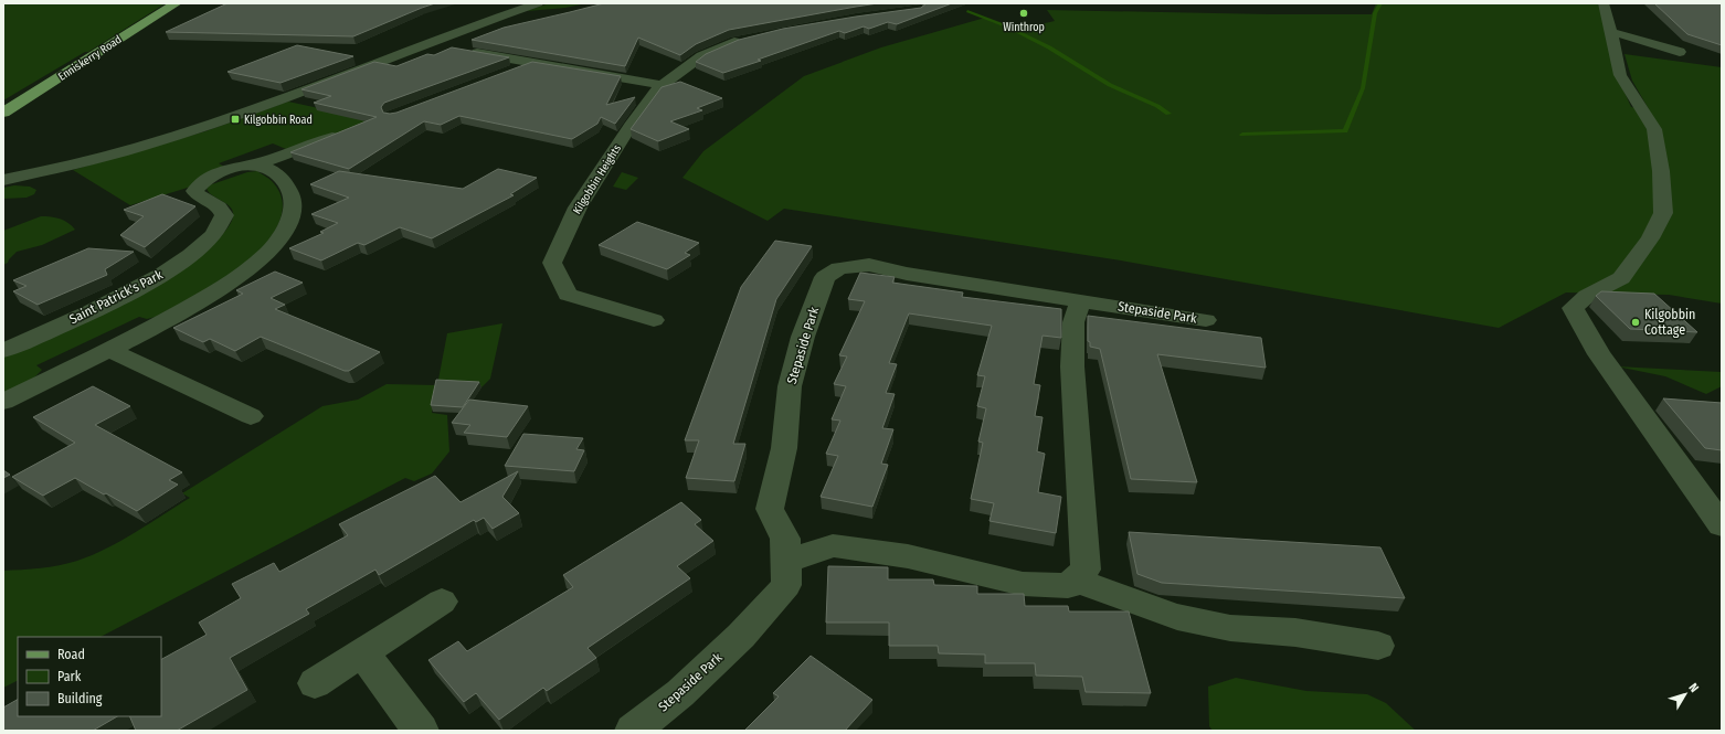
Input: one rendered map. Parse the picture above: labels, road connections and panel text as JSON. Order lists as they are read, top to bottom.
{
  "streets": {
    "main road": ["Enniskerry Road"],
    "street": ["Kilgobbin Heights", "Saint Patrick's Park", "Stepaside Park"]
  },
  "places": {
    "other": ["Winthrop", "Kilgobbin Cottage"],
    "transit": ["Kilgobbin Road"]
  },
  "legend": ["Road", "Park", "Building"],
  "north": "top right"
}
